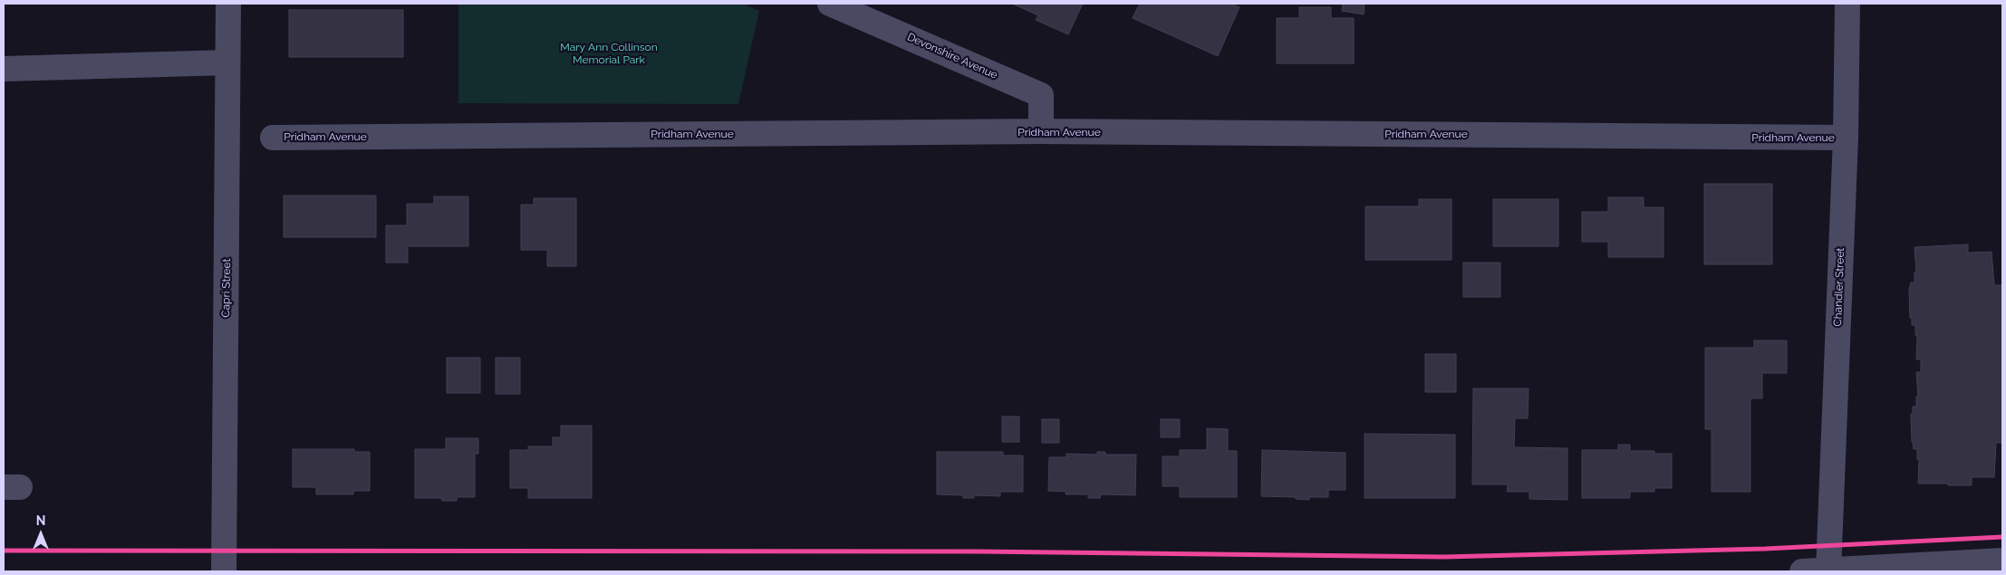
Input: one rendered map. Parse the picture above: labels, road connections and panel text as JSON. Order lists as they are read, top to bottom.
{
  "streets": {
    "street": [
      "Devonshire Avenue",
      "Pridham Avenue",
      "Chandler Street",
      "Capri Street"
    ]
  },
  "crossings": [
    ["Devonshire Avenue", "Pridham Avenue"],
    ["Pridham Avenue", "Chandler Street"]
  ],
  "parks": ["Mary Ann Collinson Memorial Park"],
  "north": "top"
}
